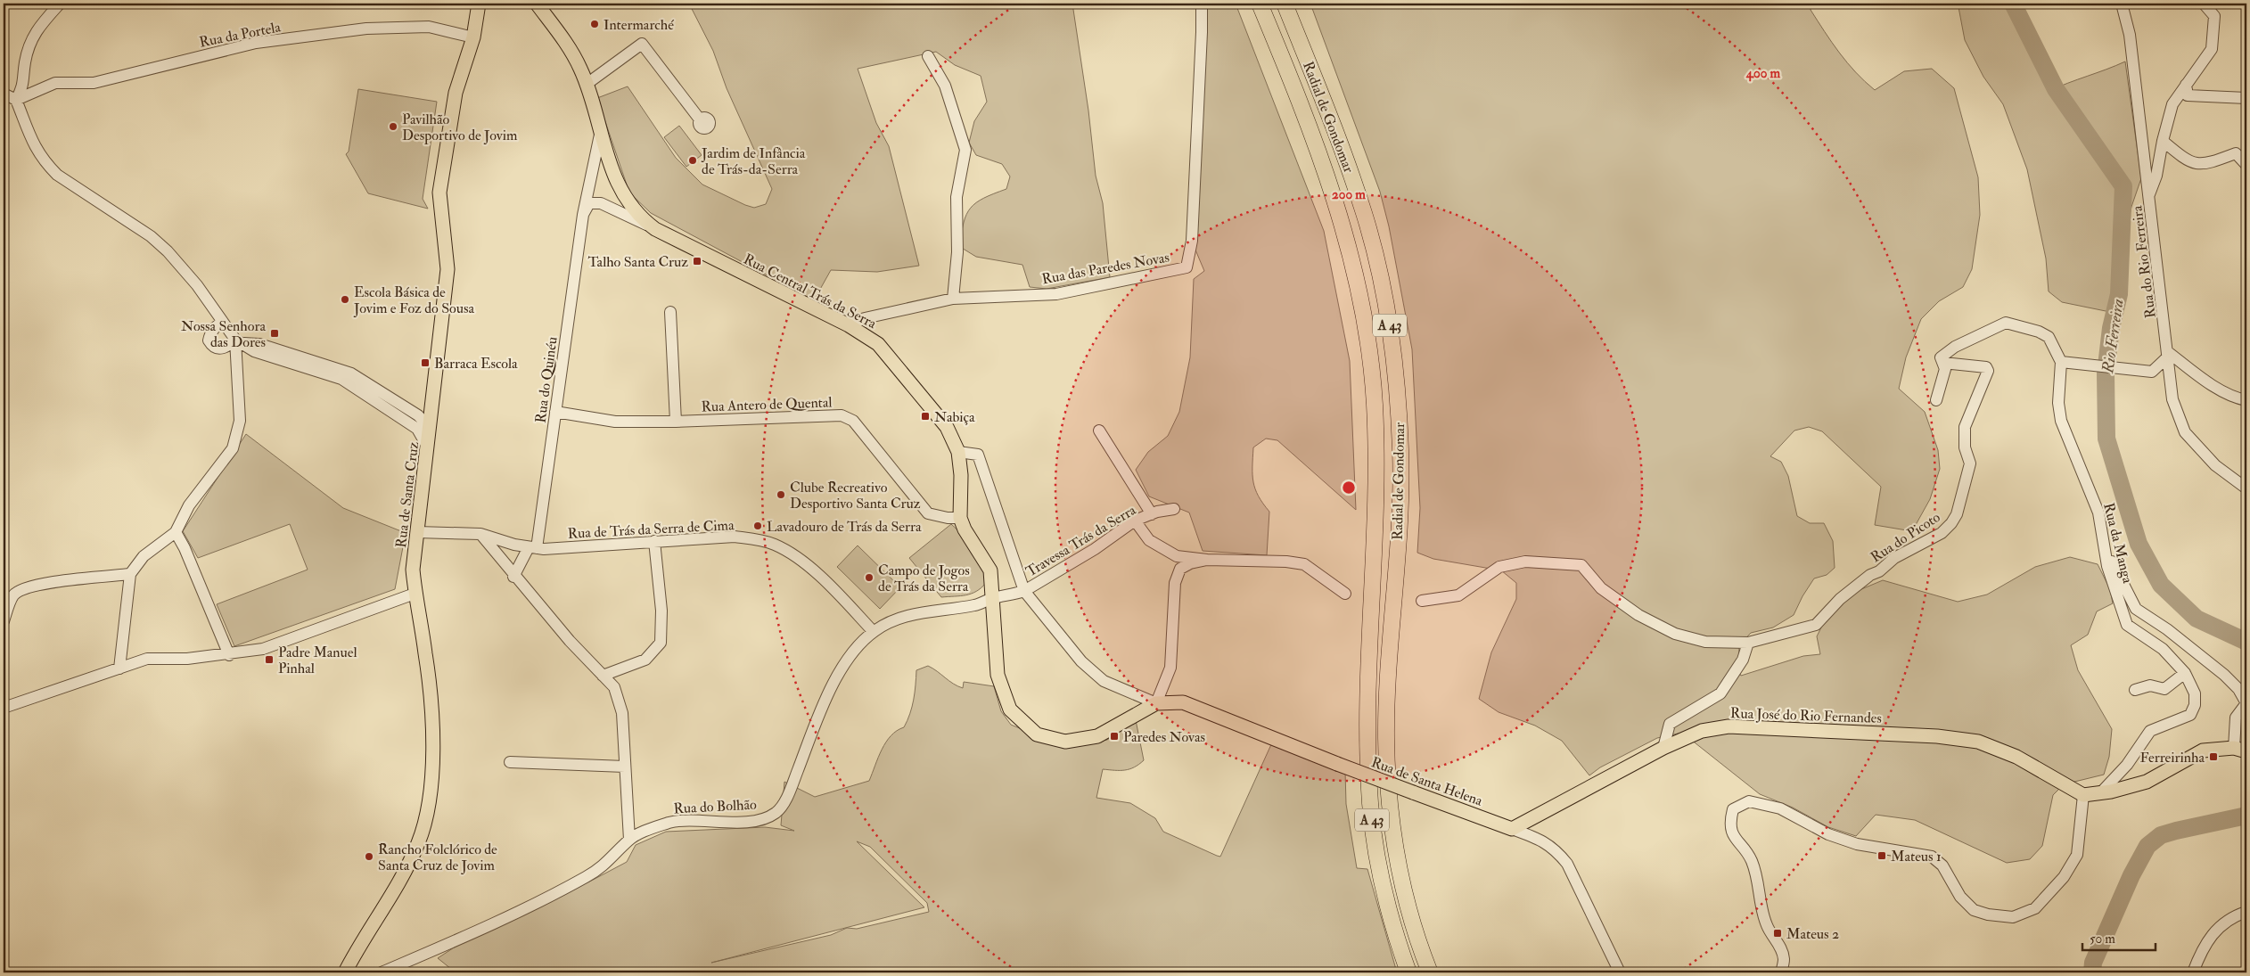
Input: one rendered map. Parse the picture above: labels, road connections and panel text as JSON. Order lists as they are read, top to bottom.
{
  "streets": {
    "highway": ["Radial de Gondomar", "A 43"],
    "main road": [
      "Rua Central Trás da Serra",
      "Rua de Santa Cruz",
      "Rua José do Rio Fernandes",
      "Rua de Santa Helena"
    ],
    "street": [
      "Rua da Portela",
      "Rua do Rio Ferreira",
      "Rua das Paredes Novas",
      "Rua do Quinéu",
      "Rua Antero de Quental",
      "Rua de Trás da Serra de Cima",
      "Rua do Picoto",
      "Travessa Trás da Serra",
      "Rua da Manga",
      "Rua do Bolhão"
    ]
  },
  "crossings": [
    ["Rua da Portela", "Rua de Santa Cruz"],
    ["Rua das Paredes Novas", "Rua Central Trás da Serra"],
    ["Rua Central Trás da Serra", "Rua do Quinéu"],
    ["Rua Central Trás da Serra", "Rua Antero de Quental"],
    ["Rua do Quinéu", "Rua Antero de Quental"],
    ["Rua do Quinéu", "Rua de Trás da Serra de Cima"],
    ["Rua de Santa Cruz", "Rua de Trás da Serra de Cima"],
    ["Rua de Trás da Serra de Cima", "Rua do Bolhão"],
    ["Travessa Trás da Serra", "Rua do Bolhão"],
    ["Rua José do Rio Fernandes", "Rua de Santa Helena"]
  ],
  "water": ["Rio Ferreira"],
  "places": {
    "other": [
      "Intermarché",
      "Pavilhão Desportivo de Jovim",
      "Jardim de Infância de Trás-da-Serra",
      "Escola Básica de Jovim e Foz do Sousa",
      "Clube Recreativo Desportivo Santa Cruz",
      "Lavadouro de Trás da Serra",
      "Campo de Jogos de Trás da Serra",
      "Rancho Folclórico de Santa Cruz de Jovim"
    ],
    "transit": [
      "Talho Santa Cruz",
      "Nossa Senhora das Dores",
      "Barraca Escola",
      "Nabiça",
      "Padre Manuel Pinhal",
      "Paredes Novas",
      "Ferreirinha",
      "Mateus 1",
      "Mateus 2"
    ]
  },
  "scale_bar": "50 m",
  "rings": ["400 m", "200 m"]
}
